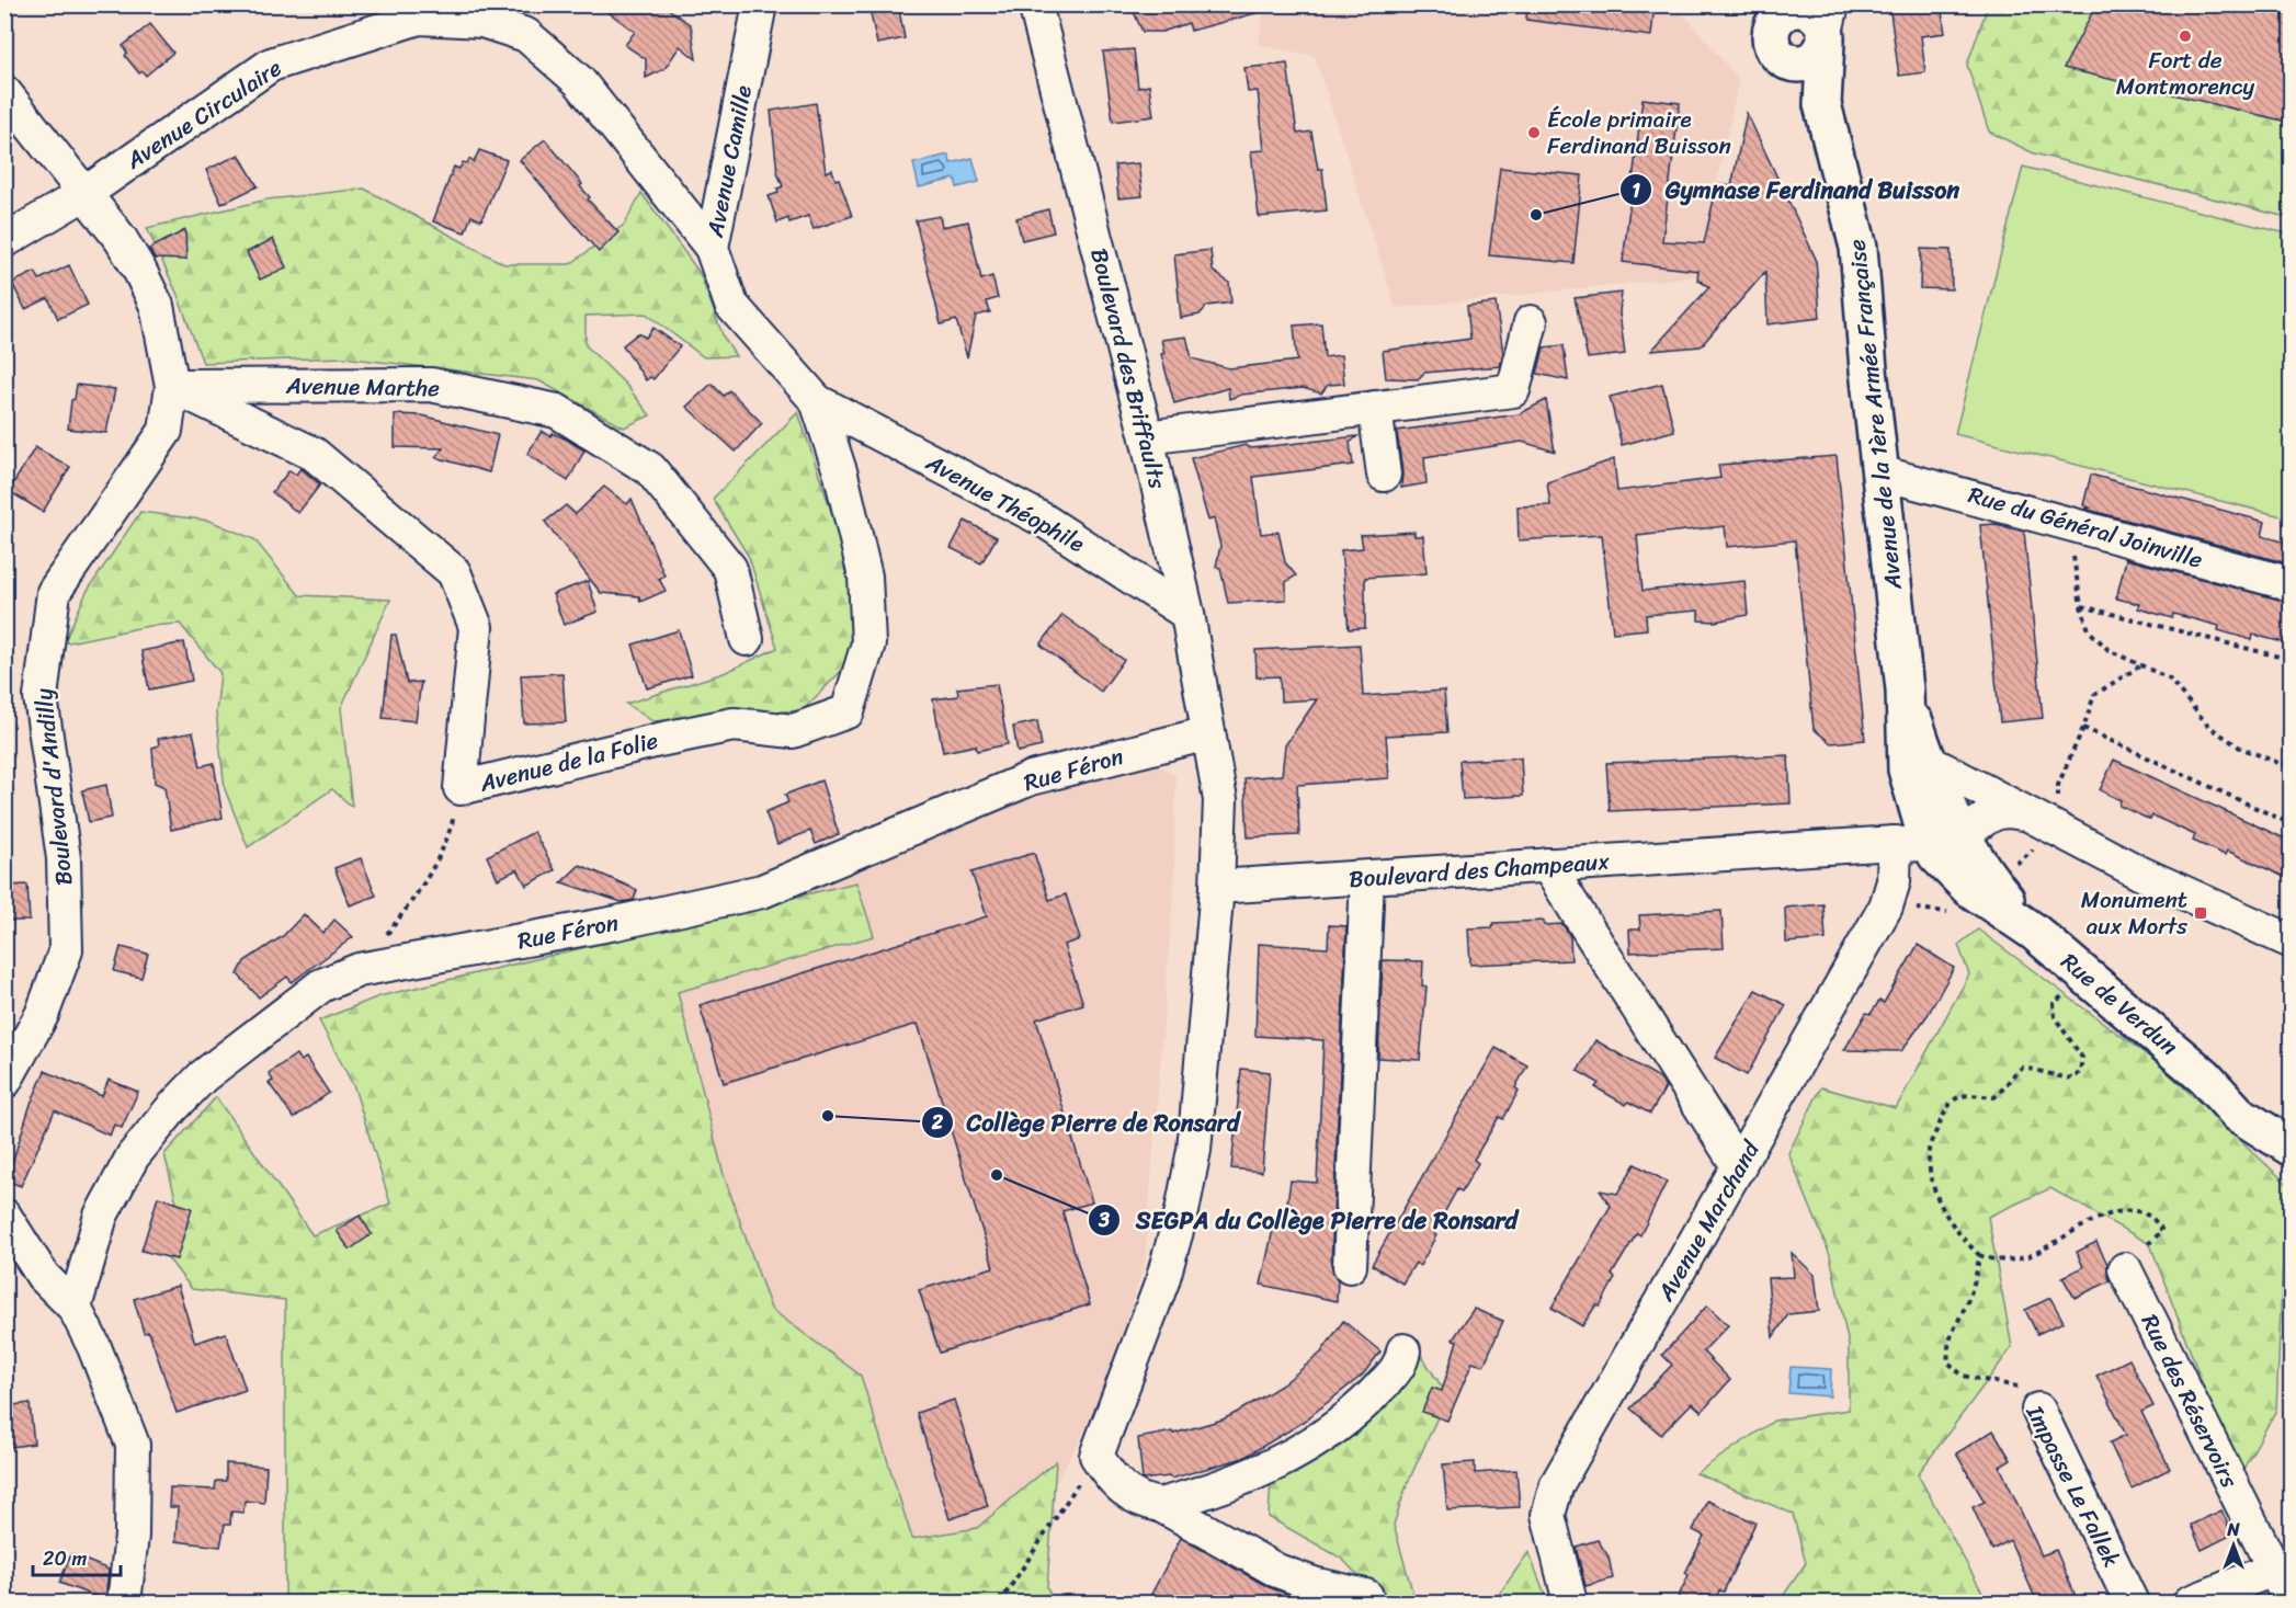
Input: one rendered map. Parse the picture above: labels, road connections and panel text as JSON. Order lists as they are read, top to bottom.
{
  "streets": {
    "main road": ["Avenue de la 1ère Armée Française", "Rue de Verdun"],
    "street": [
      "Avenue Circulaire",
      "Avenue Camille",
      "Boulevard des Briffaults",
      "Avenue Marthe",
      "Avenue Théophile",
      "Rue du Général Joinville",
      "Avenue de la Folie",
      "Rue Féron",
      "Boulevard d'Andilly",
      "Boulevard des Champeaux",
      "Avenue Marchand",
      "Rue des Réservoirs",
      "Impasse Le Fallek"
    ]
  },
  "crossings": [
    ["Avenue Circulaire", "Avenue Camille"],
    ["Avenue Circulaire", "Boulevard d'Andilly"],
    ["Avenue Camille", "Avenue Théophile"],
    ["Avenue Camille", "Avenue de la Folie"],
    ["Boulevard des Briffaults", "Avenue Théophile"],
    ["Boulevard des Briffaults", "Rue Féron"],
    ["Avenue Marthe", "Avenue de la Folie"],
    ["Avenue Marthe", "Boulevard d'Andilly"],
    ["Avenue de la 1ère Armée Française", "Rue du Général Joinville"],
    ["Avenue de la 1ère Armée Française", "Boulevard des Champeaux"],
    ["Avenue de la 1ère Armée Française", "Rue de Verdun"],
    ["Avenue de la 1ère Armée Française", "Avenue Marchand"],
    ["Avenue Théophile", "Avenue de la Folie"],
    ["Avenue de la Folie", "Boulevard d'Andilly"],
    ["Boulevard des Champeaux", "Rue de Verdun"],
    ["Boulevard des Champeaux", "Avenue Marchand"],
    ["Rue de Verdun", "Avenue Marchand"]
  ],
  "places": {
    "other": [
      "Fort de Montmorency",
      "École primaire Ferdinand Buisson",
      "Gymnase Ferdinand Buisson",
      "Collège Pierre de Ronsard",
      "SEGPA du Collège Pierre de Ronsard"
    ],
    "transit": ["Monument aux Morts"]
  },
  "scale_bar": "20 m",
  "north": "top"
}
